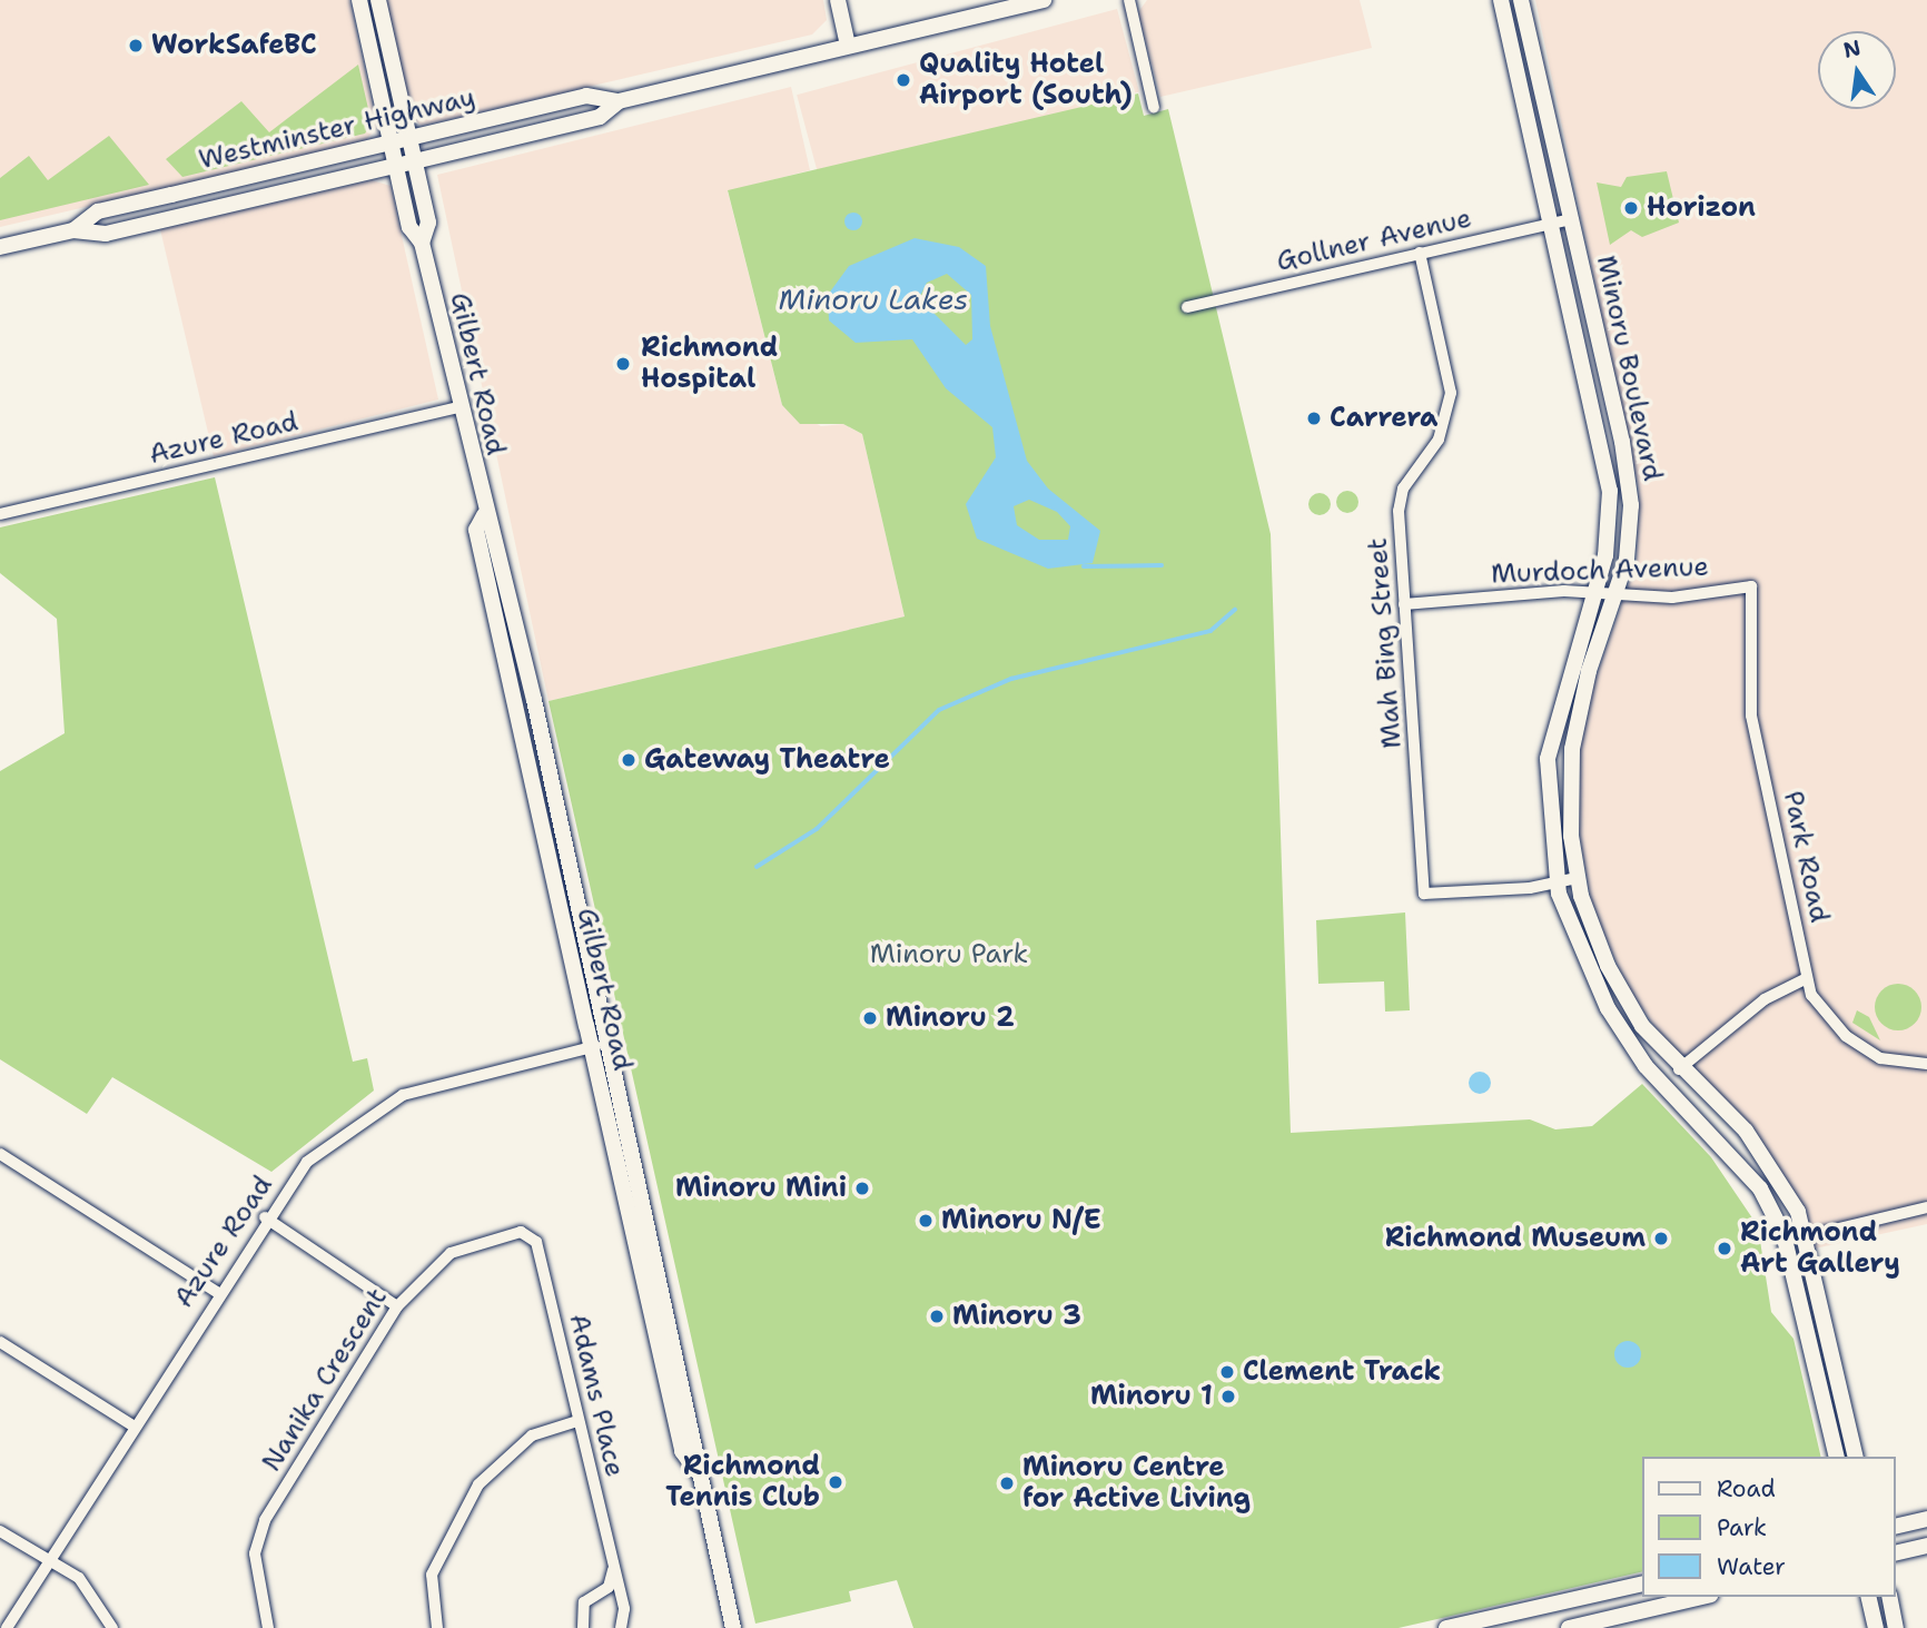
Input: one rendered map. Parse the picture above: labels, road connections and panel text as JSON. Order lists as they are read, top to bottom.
{
  "streets": {
    "main road": ["Westminster Highway", "Minoru Boulevard", "Gilbert Road"],
    "street": [
      "Gollner Avenue",
      "Azure Road",
      "Murdoch Avenue",
      "Mah Bing Street",
      "Park Road",
      "Nanika Crescent",
      "Adams Place"
    ]
  },
  "crossings": [
    ["Westminster Highway", "Gilbert Road"],
    ["Gollner Avenue", "Minoru Boulevard"],
    ["Gollner Avenue", "Mah Bing Street"],
    ["Minoru Boulevard", "Murdoch Avenue"],
    ["Minoru Boulevard", "Mah Bing Street"],
    ["Gilbert Road", "Azure Road"],
    ["Murdoch Avenue", "Mah Bing Street"],
    ["Murdoch Avenue", "Park Road"],
    ["Nanika Crescent", "Adams Place"]
  ],
  "water": ["Minoru Lakes"],
  "parks": ["Minoru Park"],
  "places": [
    "WorkSafeBC",
    "Quality Hotel Airport (South)",
    "Horizon",
    "Richmond Hospital",
    "Carrera",
    "Gateway Theatre",
    "Minoru 2",
    "Minoru Mini",
    "Minoru N/E",
    "Richmond Museum",
    "Richmond Art Gallery",
    "Minoru 3",
    "Clement Track",
    "Minoru 1",
    "Richmond Tennis Club",
    "Minoru Centre for Active Living"
  ],
  "legend": ["Road", "Park", "Water"],
  "north": "top"
}
